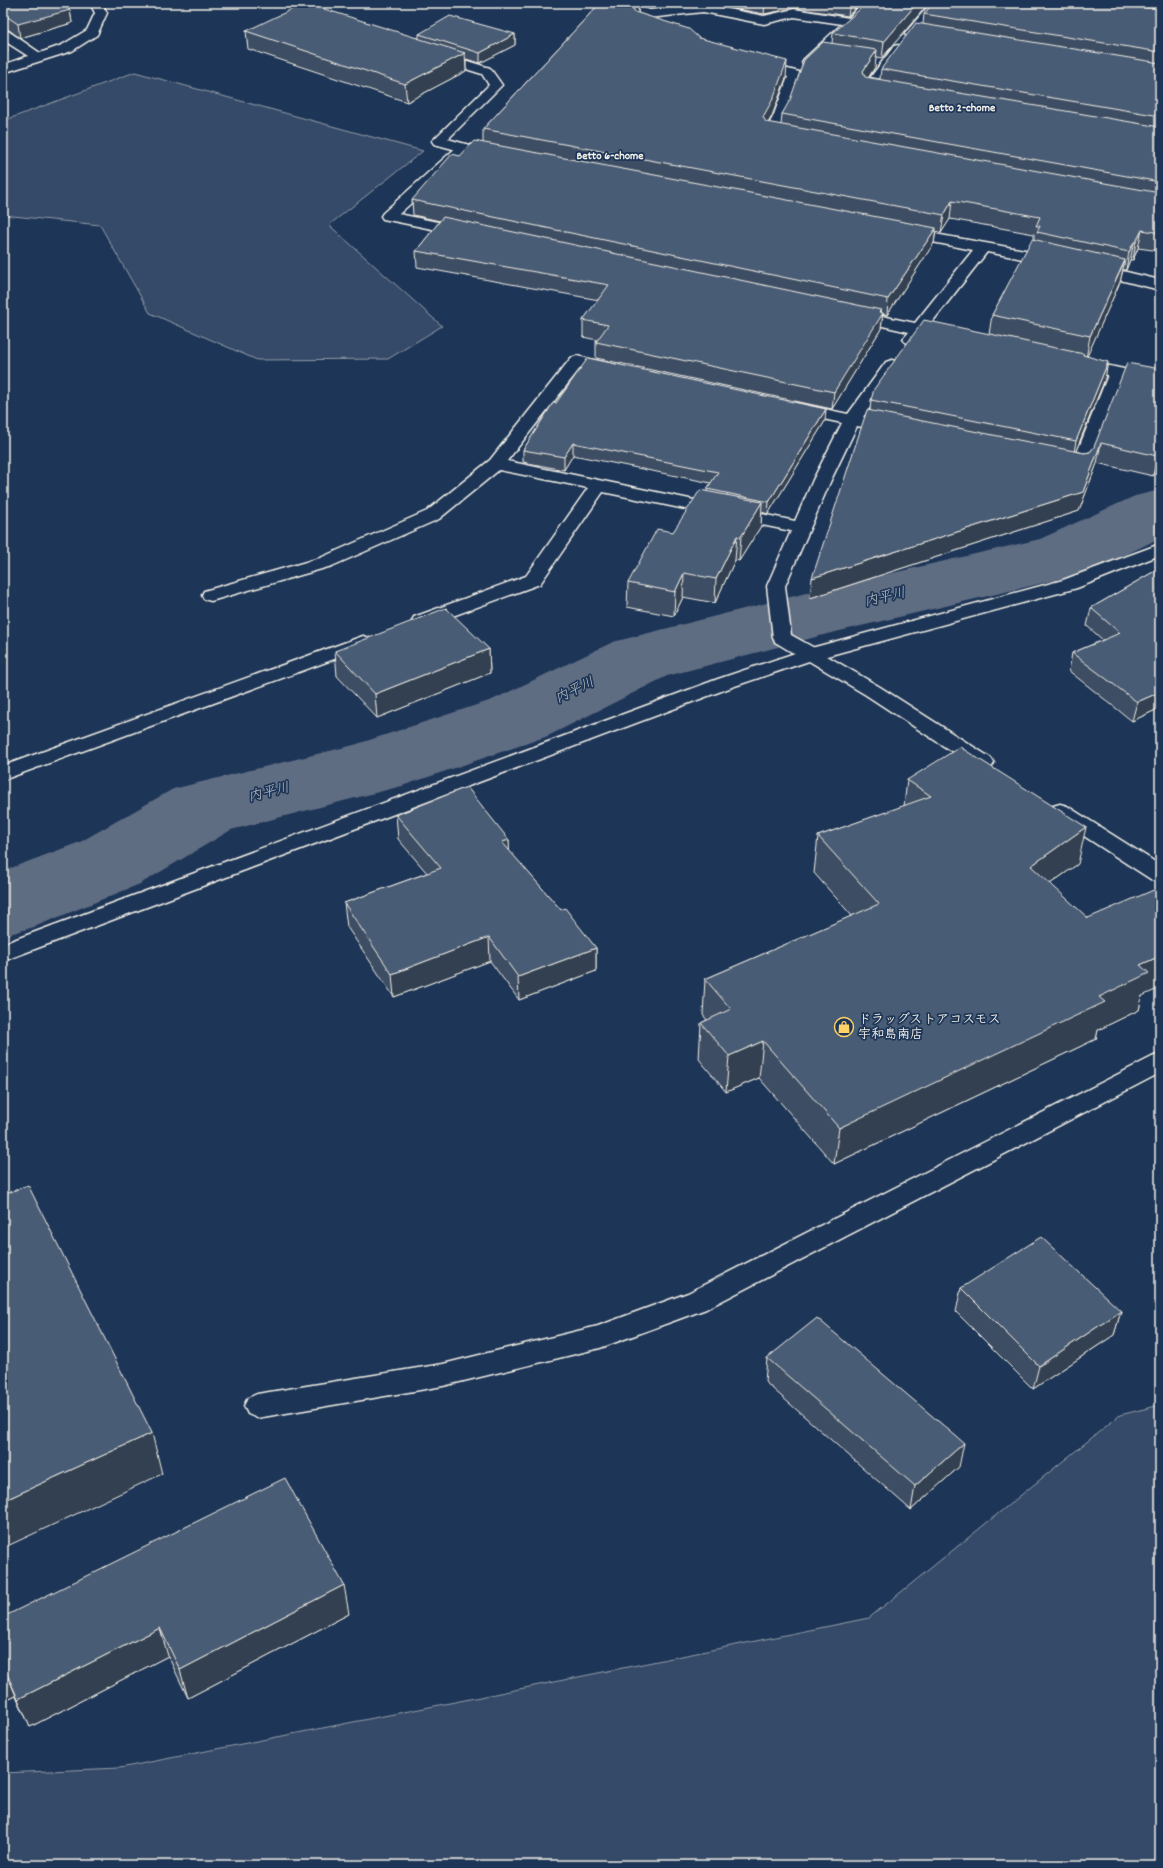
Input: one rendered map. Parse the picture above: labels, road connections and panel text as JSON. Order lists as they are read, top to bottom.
{
  "districts": ["Betto 2-chome", "Betto 6-chome"],
  "water": ["内平川"],
  "places": {
    "shop": ["ドラッグストアコスモス 宇和島南店"]
  }
}
